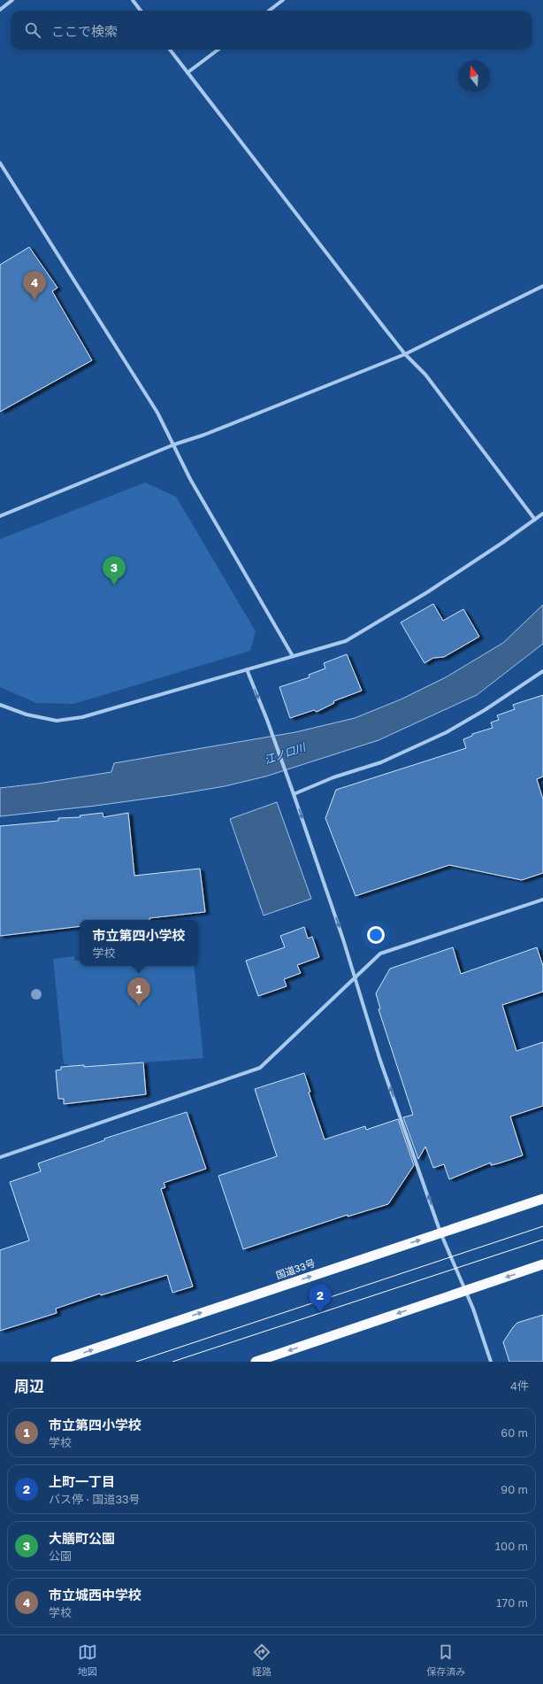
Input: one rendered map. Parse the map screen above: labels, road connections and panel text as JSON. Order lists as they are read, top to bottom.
{
  "streets": {
    "highway": ["国道33号"]
  },
  "water": ["江ノ口川"],
  "north": "top",
  "page": {
    "search": "ここで検索",
    "pins": [
      "4",
      "3",
      "1",
      "2"
    ],
    "popup": ["市立第四小学校", "学校"],
    "heading": ["周辺", "4件"],
    "list": [
      {
        "mark": "1",
        "name": "市立第四小学校",
        "note": "学校",
        "value": "60 m"
      },
      {
        "mark": "2",
        "name": "上町一丁目",
        "note": "バス停 · 国道33号",
        "value": "90 m"
      },
      {
        "mark": "3",
        "name": "大膳町公園",
        "note": "公園",
        "value": "100 m"
      },
      {
        "mark": "4",
        "name": "市立城西中学校",
        "note": "学校",
        "value": "170 m"
      }
    ],
    "nav": ["地図", "経路", "保存済み"]
  }
}
